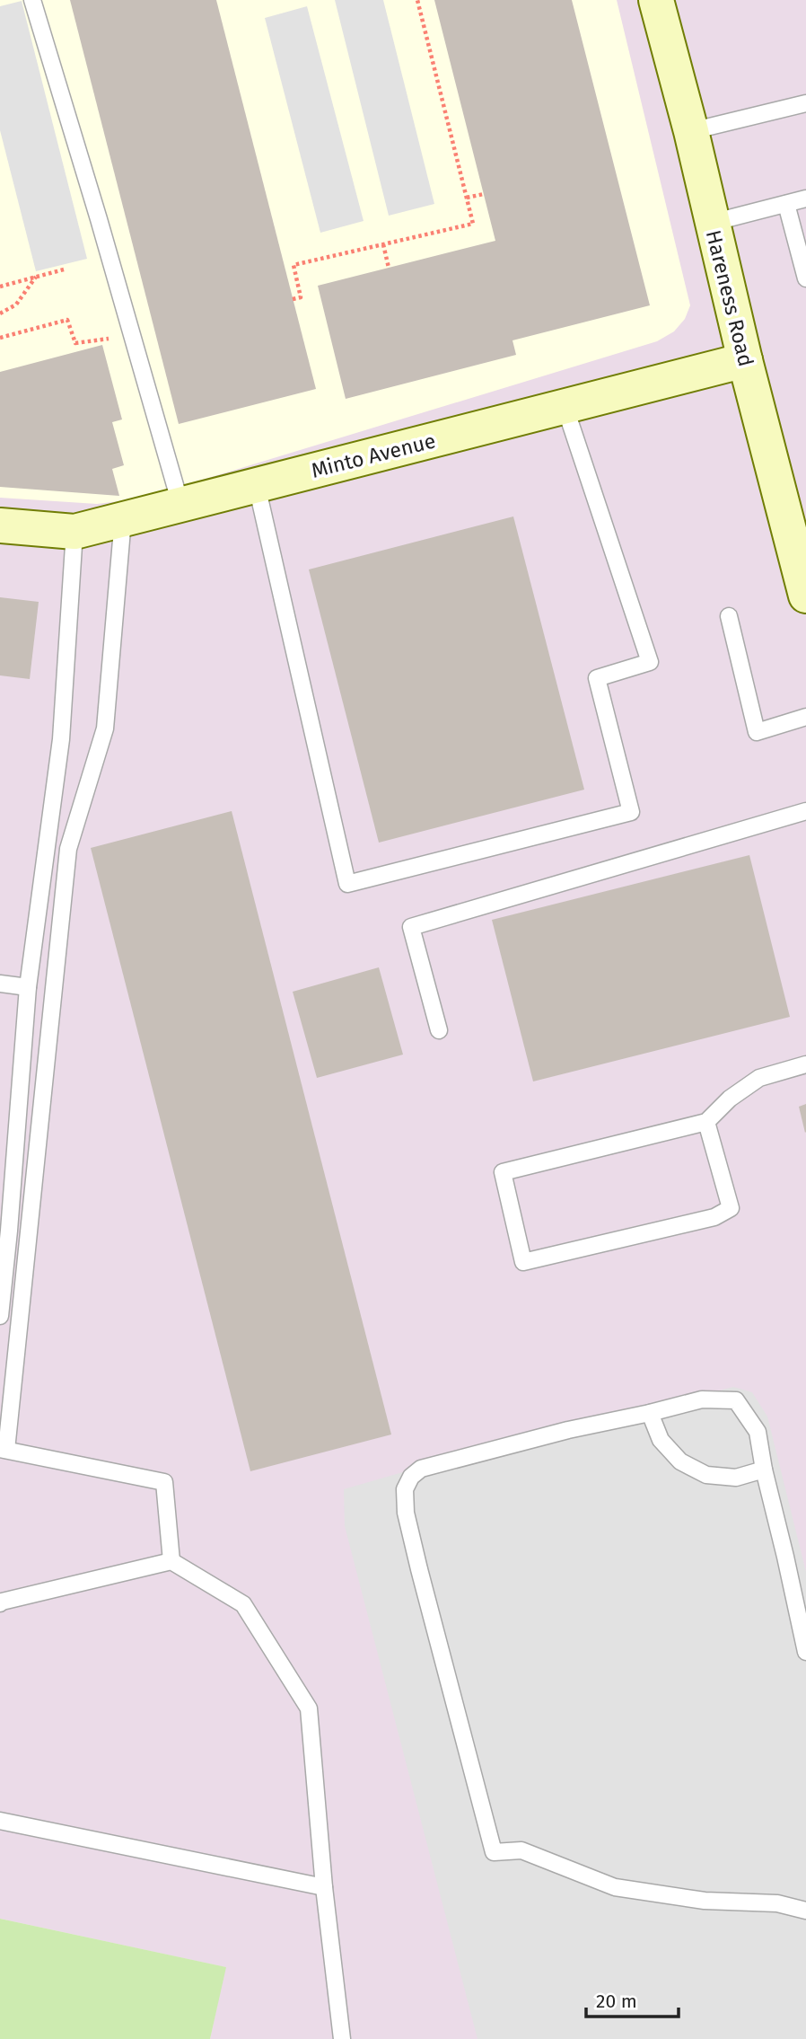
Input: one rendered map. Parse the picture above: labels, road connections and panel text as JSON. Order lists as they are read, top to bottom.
{
  "streets": {
    "street": ["Hareness Road", "Minto Avenue"]
  },
  "crossings": [
    ["Hareness Road", "Minto Avenue"]
  ],
  "scale_bar": "20 m"
}
